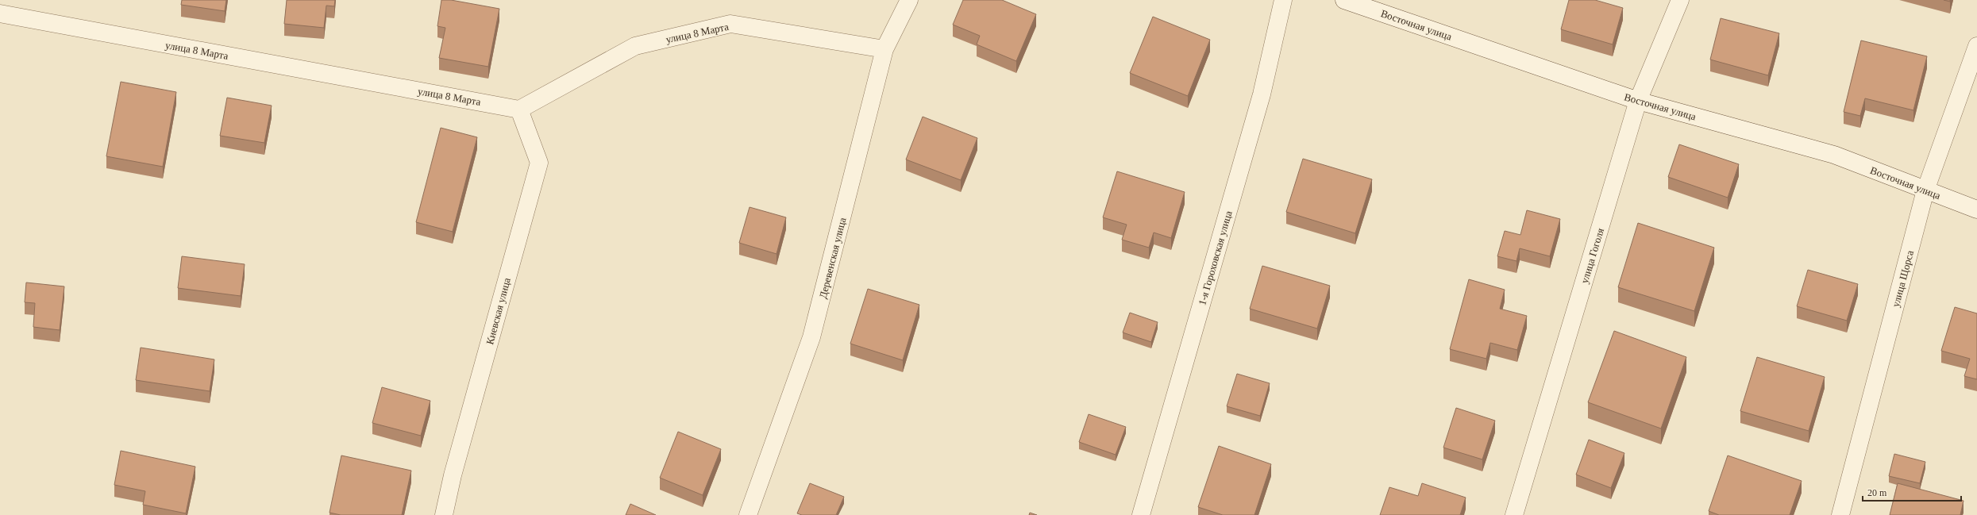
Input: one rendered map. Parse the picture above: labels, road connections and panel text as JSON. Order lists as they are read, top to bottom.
{
  "streets": {
    "street": [
      "Восточная улица",
      "улица 8 Марта",
      "улица Гоголя",
      "Деревенская улица",
      "1-я Гороховская улица",
      "улица Щорса",
      "Киевская улица"
    ]
  },
  "crossings": [
    ["Восточная улица", "улица Гоголя"],
    ["Восточная улица", "улица Щорса"],
    ["улица 8 Марта", "Деревенская улица"],
    ["улица 8 Марта", "Киевская улица"]
  ],
  "scale_bar": "20 m"
}
